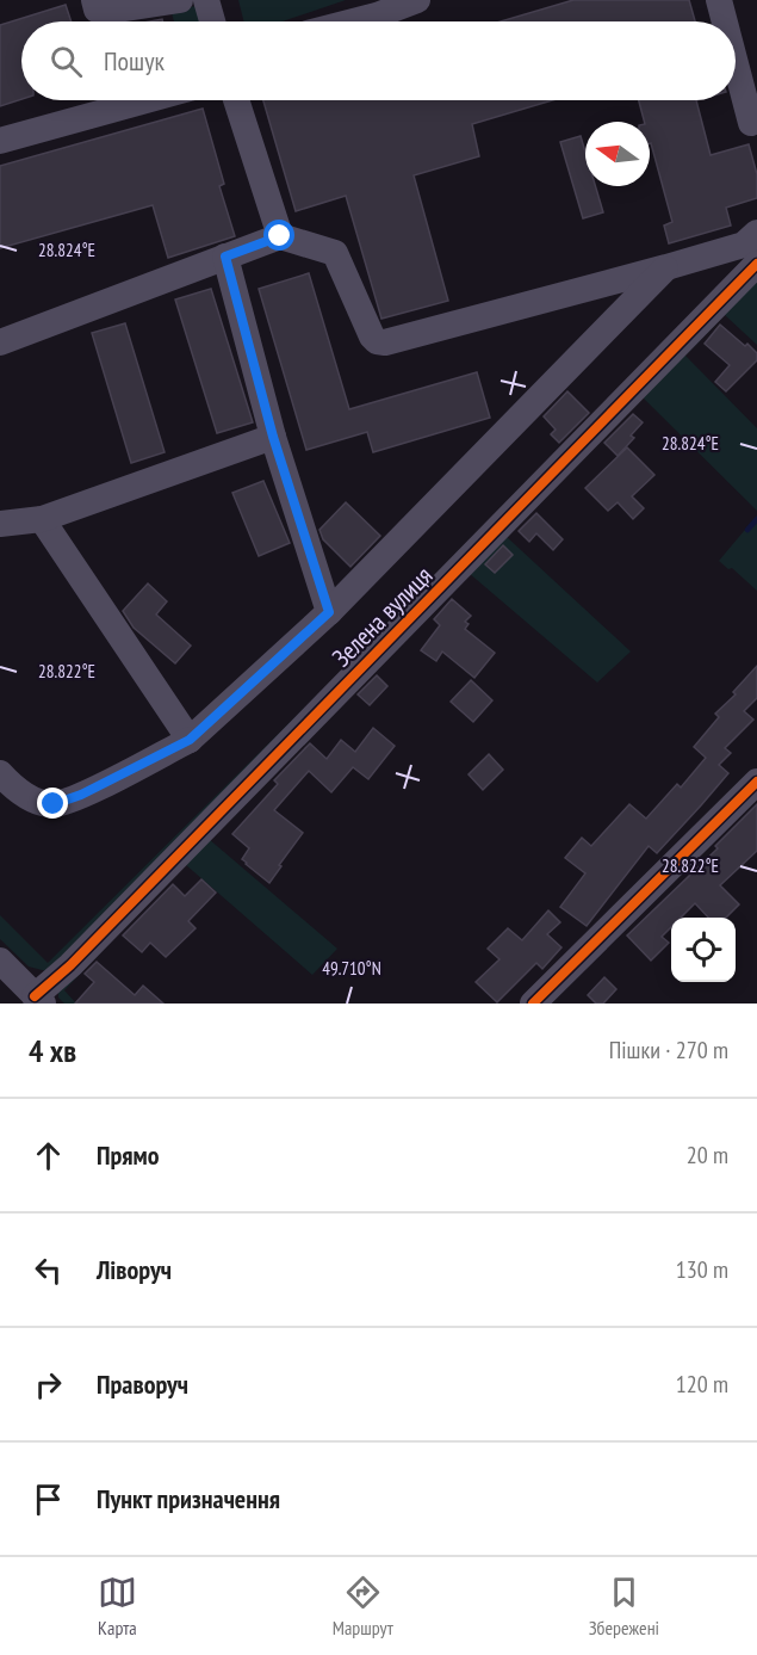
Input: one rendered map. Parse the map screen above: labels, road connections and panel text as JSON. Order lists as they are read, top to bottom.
{
  "streets": {
    "street": ["Зелена вулиця"]
  },
  "north": "left",
  "page": {
    "search": "Пошук",
    "heading": ["4 хв", "Пішки · 270 m"],
    "list": [
      ["Прямо", "20 m"],
      ["Ліворуч", "130 m"],
      ["Праворуч", "120 m"],
      "Пункт призначення"
    ],
    "nav": ["Карта", "Маршрут", "Збережені"]
  },
  "coordinates": ["28.824°E", "28.822°E", "49.710°N"]
}
